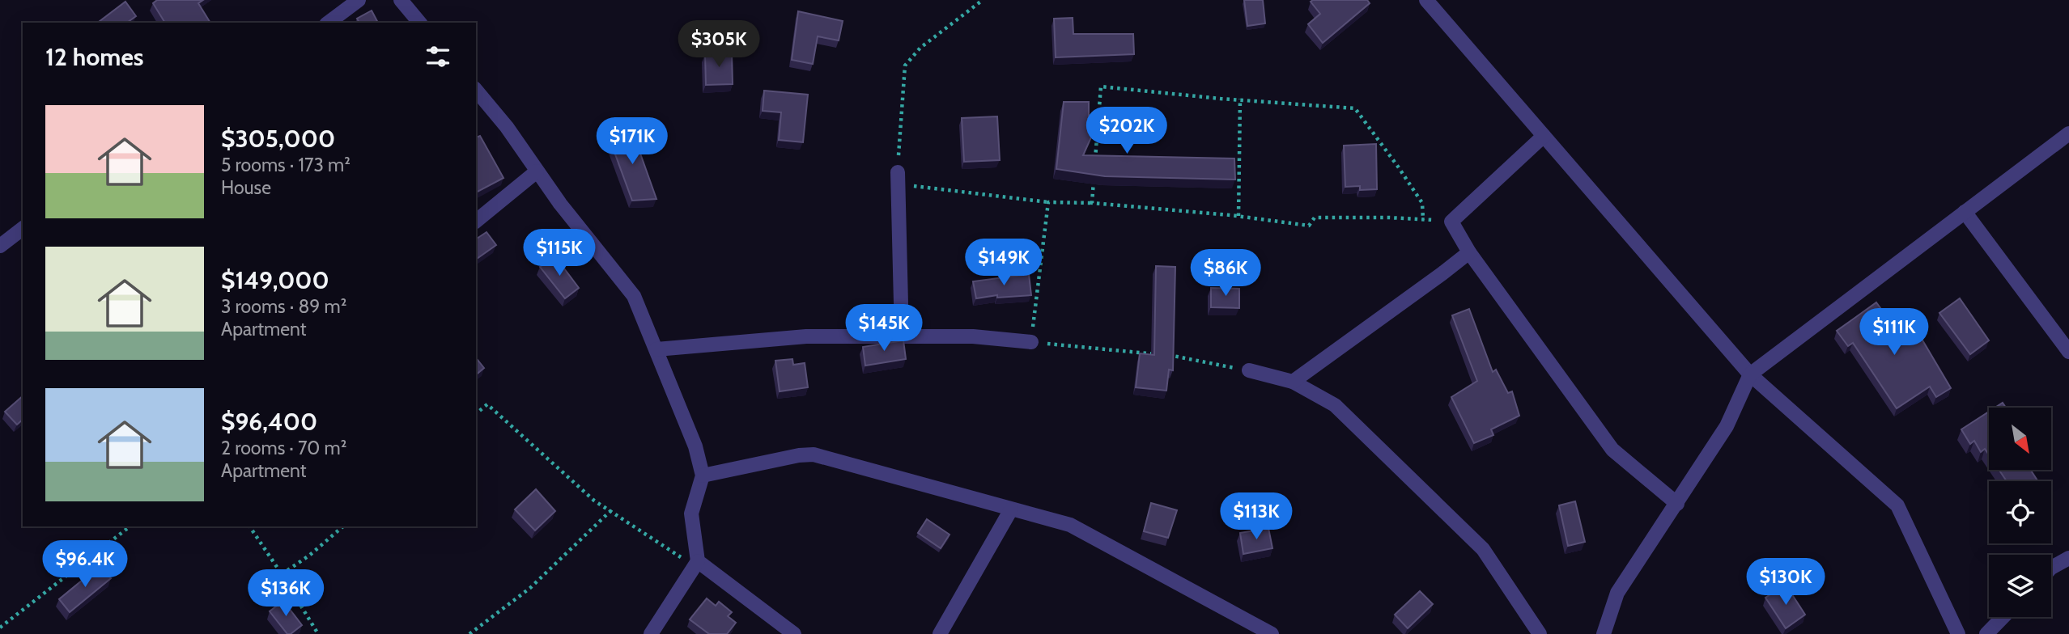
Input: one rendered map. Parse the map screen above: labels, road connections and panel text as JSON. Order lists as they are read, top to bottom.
{
  "north": "bottom right",
  "page": {
    "price": [
      "$305K",
      "$202K",
      "$171K",
      "$115K",
      "$149K",
      "$86K",
      "$145K",
      "$111K",
      "$113K",
      "$96.4K",
      "$130K",
      "$136K"
    ],
    "heading": "12 homes",
    "list": [
      {
        "name": "$305,000",
        "note": "5 rooms · 173 m² · House"
      },
      {
        "name": "$149,000",
        "note": "3 rooms · 89 m² · Apartment"
      },
      {
        "name": "$96,400",
        "note": "2 rooms · 70 m² · Apartment"
      }
    ]
  }
}
